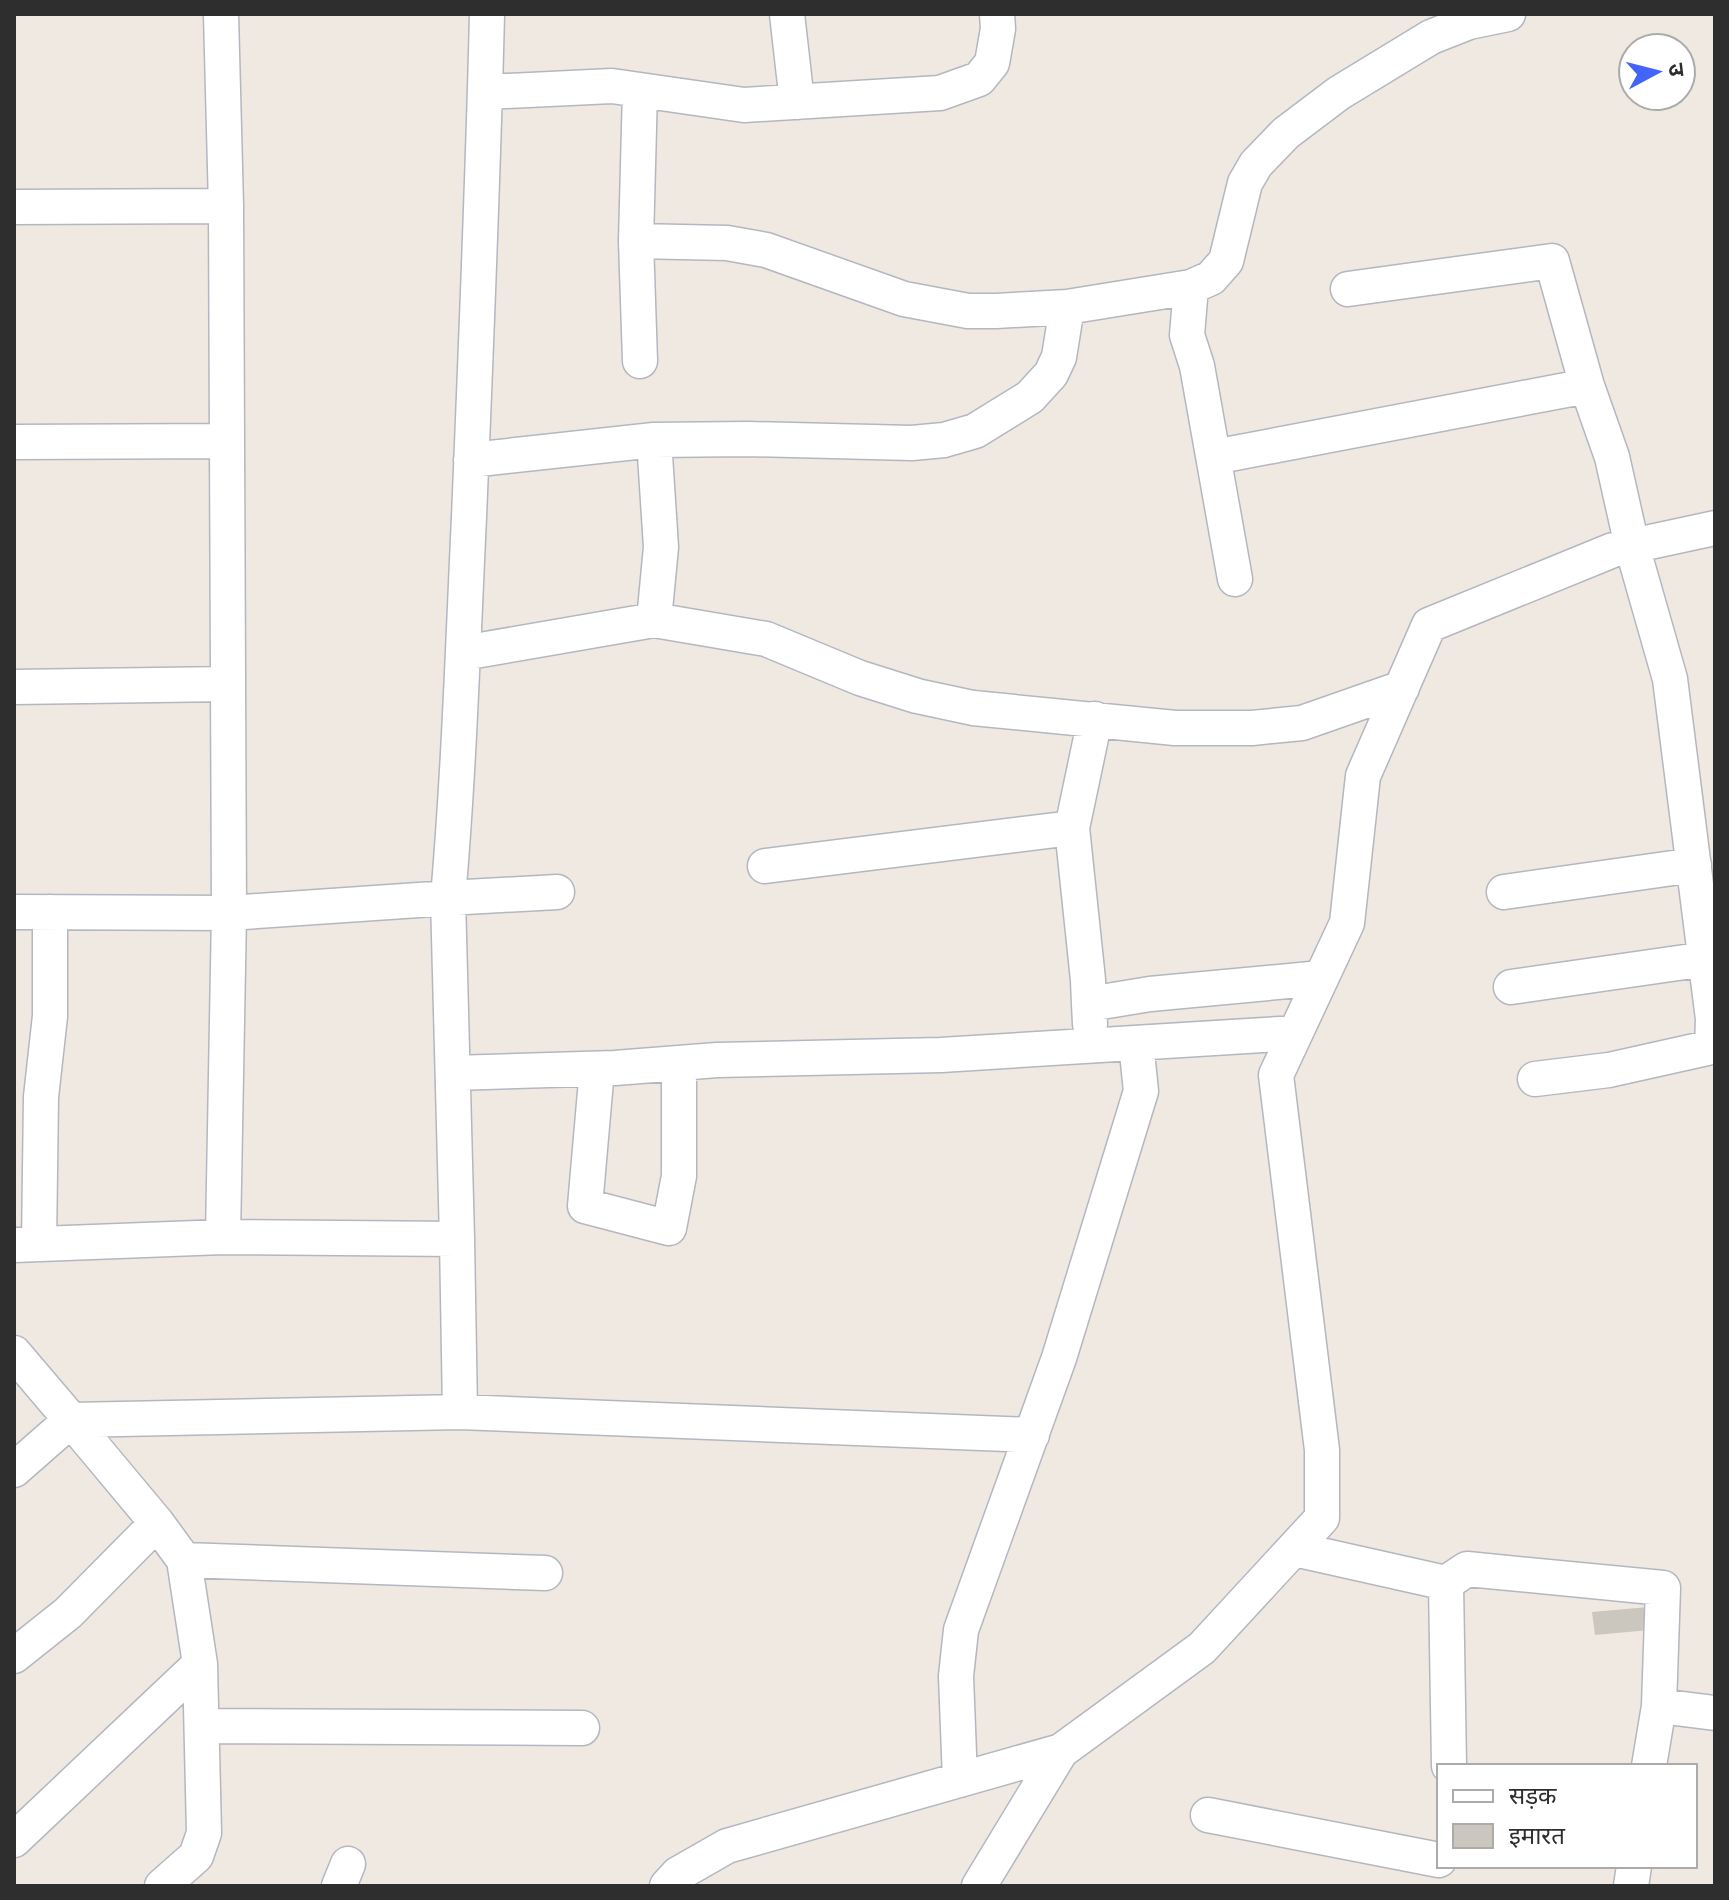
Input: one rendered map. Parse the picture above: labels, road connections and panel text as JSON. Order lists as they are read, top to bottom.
{
  "legend": ["सड़क", "इमारत"],
  "north": "right"
}
